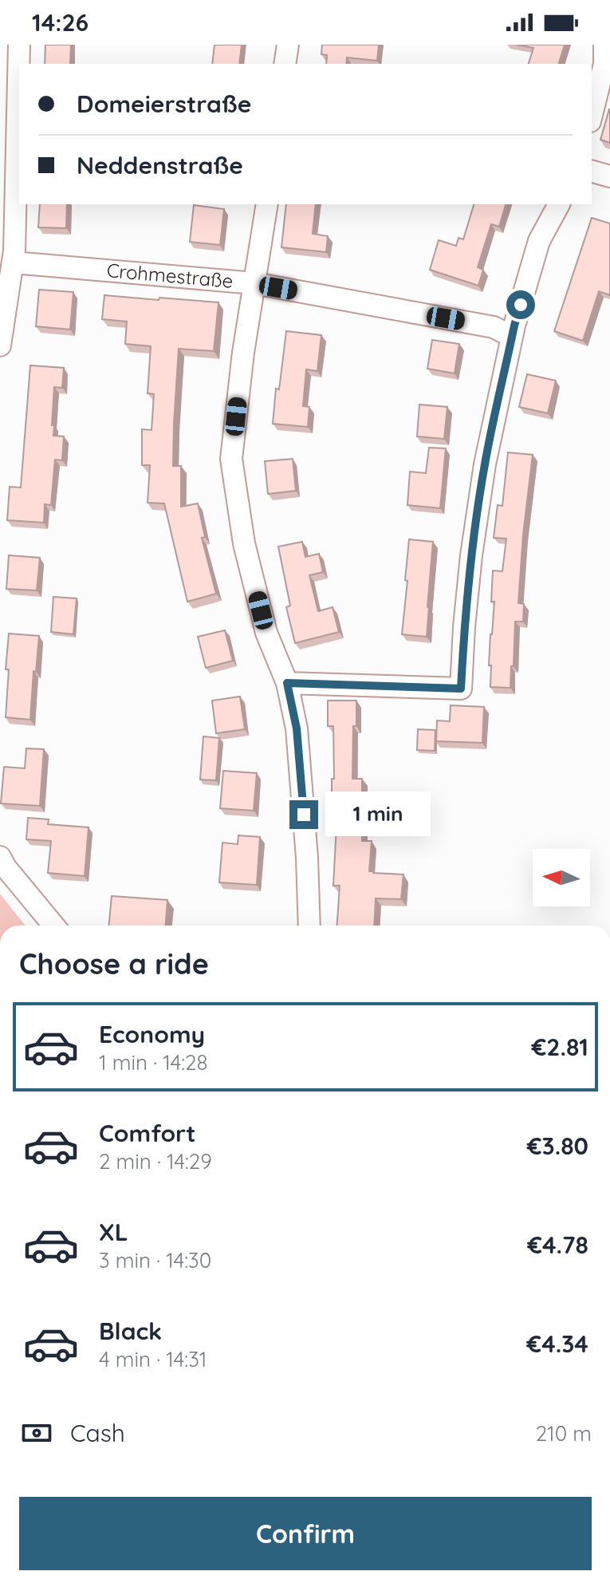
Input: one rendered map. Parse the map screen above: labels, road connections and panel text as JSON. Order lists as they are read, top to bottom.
{
  "streets": {
    "street": ["Crohmestraße"]
  },
  "north": "left",
  "page": {
    "status": "14:26",
    "banner": ["Domeierstraße", "Neddenstraße"],
    "bubble": "1 min",
    "heading": "Choose a ride",
    "list": [
      {
        "name": "Economy",
        "note": "1 min · 14:28",
        "value": "€2.81"
      },
      {
        "name": "Comfort",
        "note": "2 min · 14:29",
        "value": "€3.80"
      },
      {
        "name": "XL",
        "note": "3 min · 14:30",
        "value": "€4.78"
      },
      {
        "name": "Black",
        "note": "4 min · 14:31",
        "value": "€4.34"
      }
    ],
    "pay": ["Cash", "210 m"],
    "buttons": "Confirm"
  }
}
